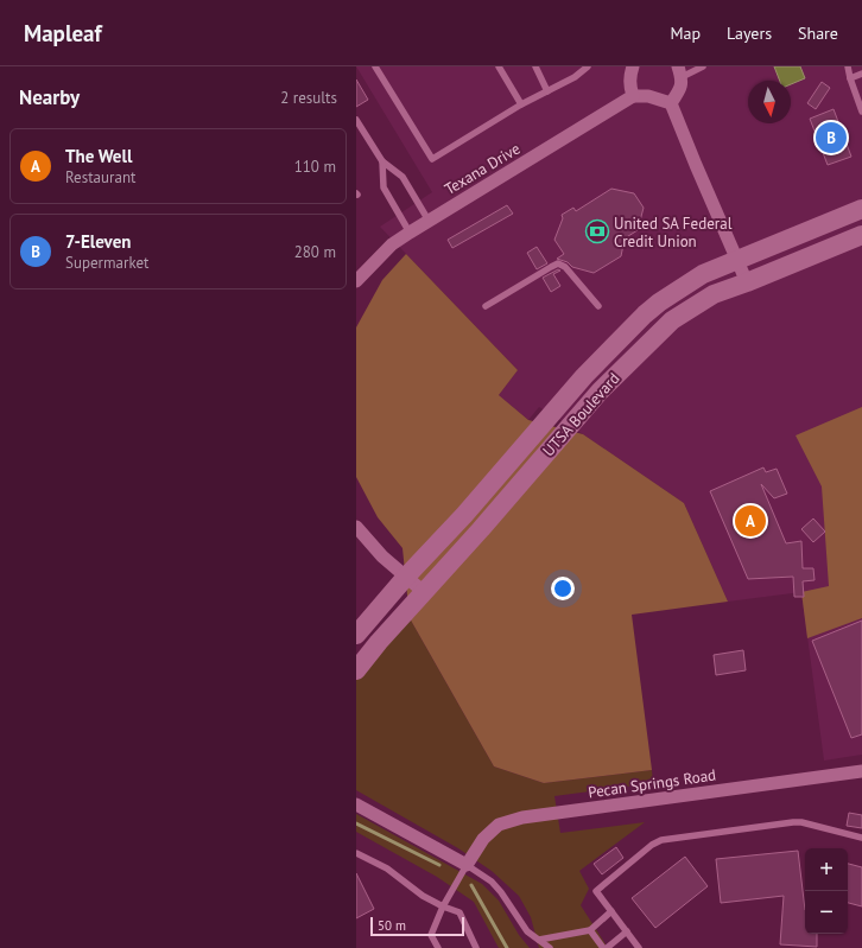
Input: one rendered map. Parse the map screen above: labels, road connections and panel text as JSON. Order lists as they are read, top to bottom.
{
  "streets": {
    "main road": ["UTSA Boulevard"],
    "street": ["Texana Drive", "Pecan Springs Road"]
  },
  "places": {
    "bank": ["United SA Federal Credit Union"]
  },
  "scale_bar": "50 m",
  "north": "bottom",
  "page": {
    "header": "Mapleaf",
    "nav": ["Map", "Layers", "Share"],
    "heading": ["Nearby", "2 results"],
    "pins": ["B", "A"],
    "list": [
      {
        "mark": "A",
        "name": "The Well",
        "note": "Restaurant",
        "value": "110 m"
      },
      {
        "mark": "B",
        "name": "7-Eleven",
        "note": "Supermarket",
        "value": "280 m"
      }
    ],
    "map_buttons": ["+", "−"],
    "scale": "50 m"
  }
}
